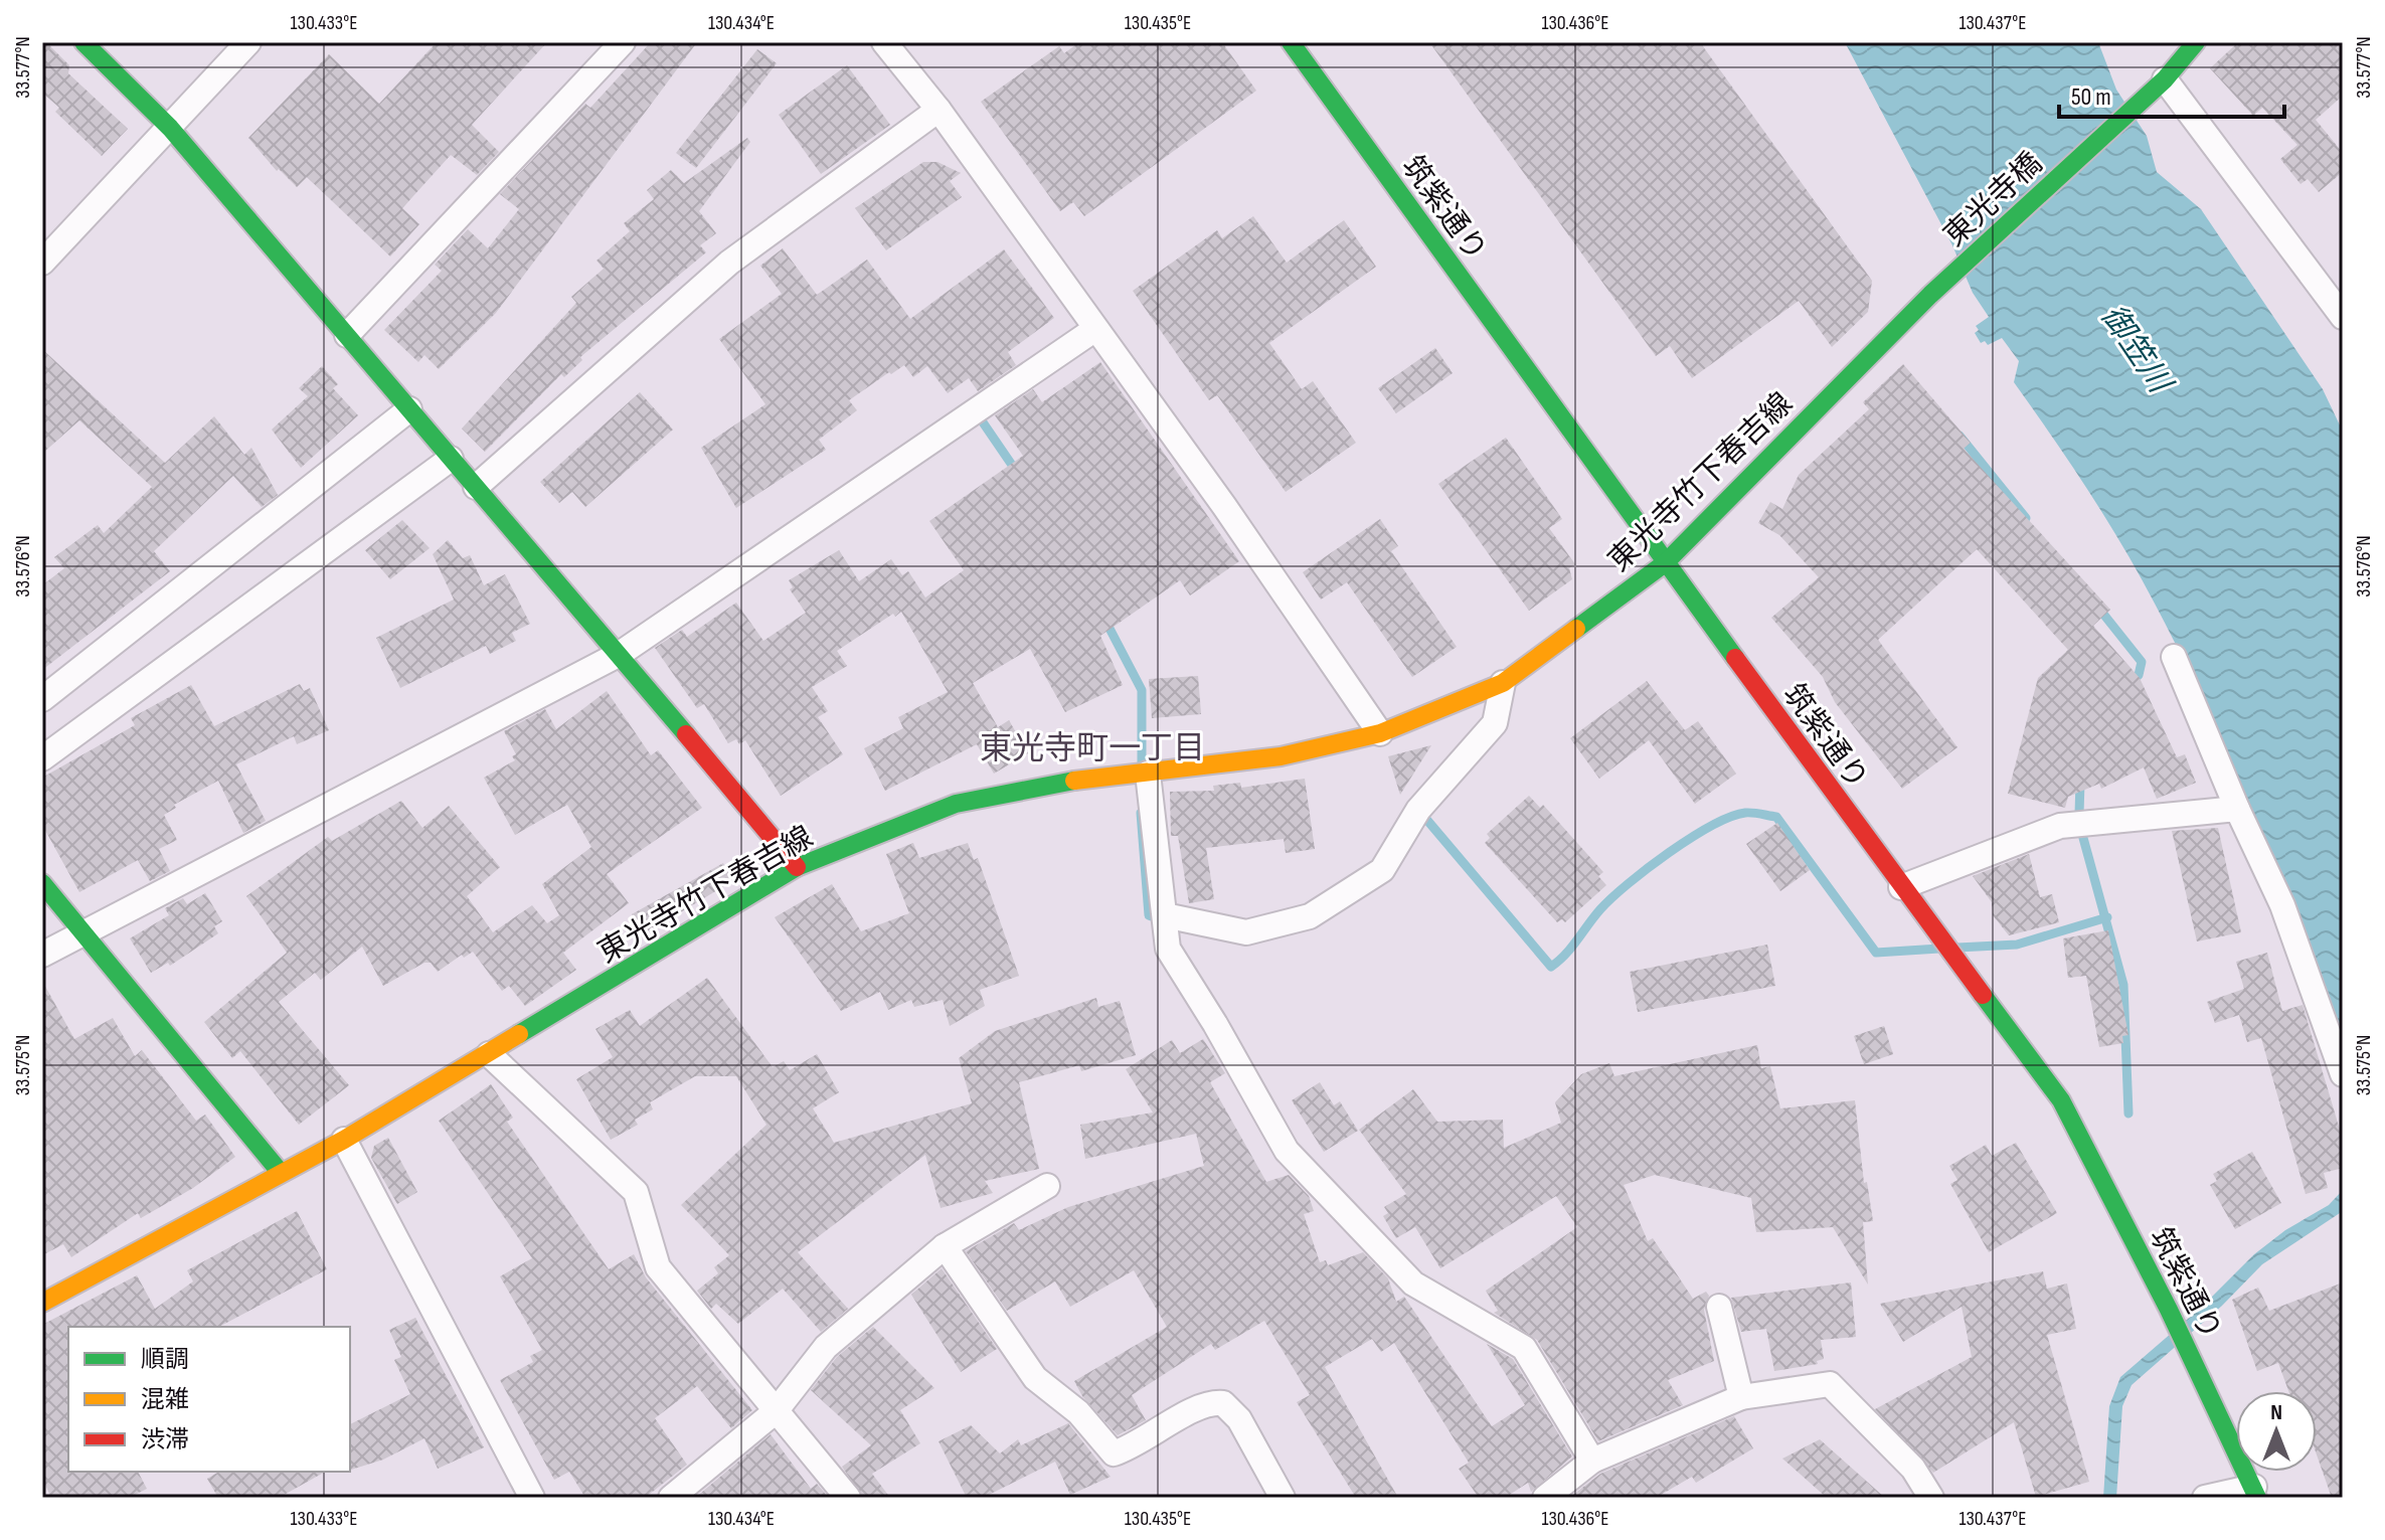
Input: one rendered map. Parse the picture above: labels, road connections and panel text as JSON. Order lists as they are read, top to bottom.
{
  "streets": {
    "street": ["東光寺橋", "筑紫通り", "東光寺竹下春吉線"]
  },
  "crossings": [
    ["東光寺橋", "東光寺竹下春吉線"],
    ["筑紫通り", "東光寺竹下春吉線"]
  ],
  "districts": ["東光寺町一丁目"],
  "water": ["御笠川"],
  "legend": ["順調", "混雑", "渋滞"],
  "scale_bar": "50 m",
  "north": "top",
  "coordinates": [
    "130.433°E",
    "130.434°E",
    "130.435°E",
    "130.436°E",
    "130.437°E",
    "33.577°N",
    "33.576°N",
    "33.575°N"
  ]
}
